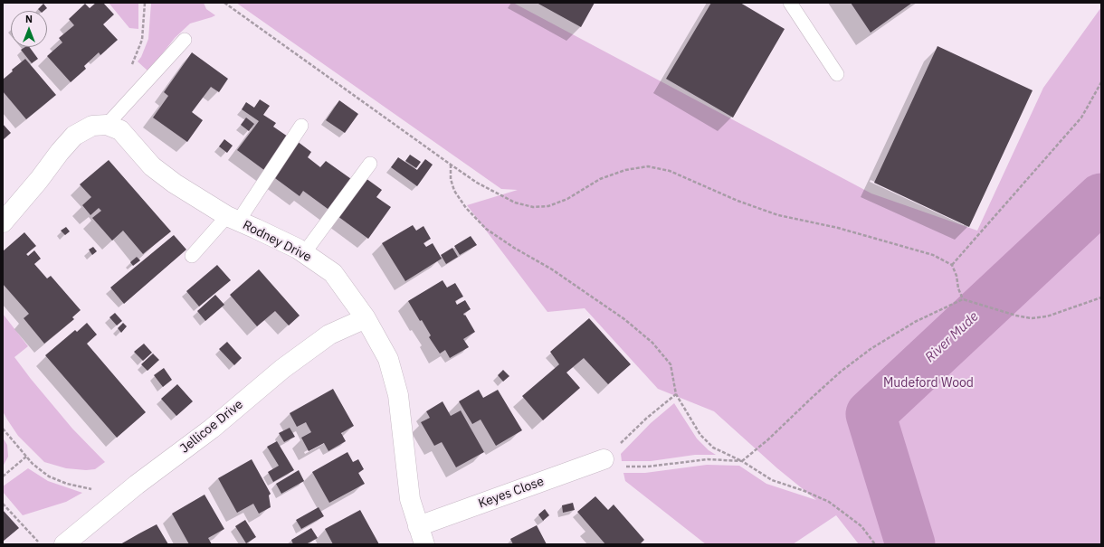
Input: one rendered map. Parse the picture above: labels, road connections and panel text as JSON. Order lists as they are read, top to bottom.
{
  "streets": {
    "street": ["Rodney Drive", "Jellicoe Drive", "Keyes Close"]
  },
  "crossings": [
    ["Rodney Drive", "Jellicoe Drive"],
    ["Rodney Drive", "Keyes Close"]
  ],
  "water": ["River Mude"],
  "parks": ["Mudeford Wood"],
  "north": "top"
}
